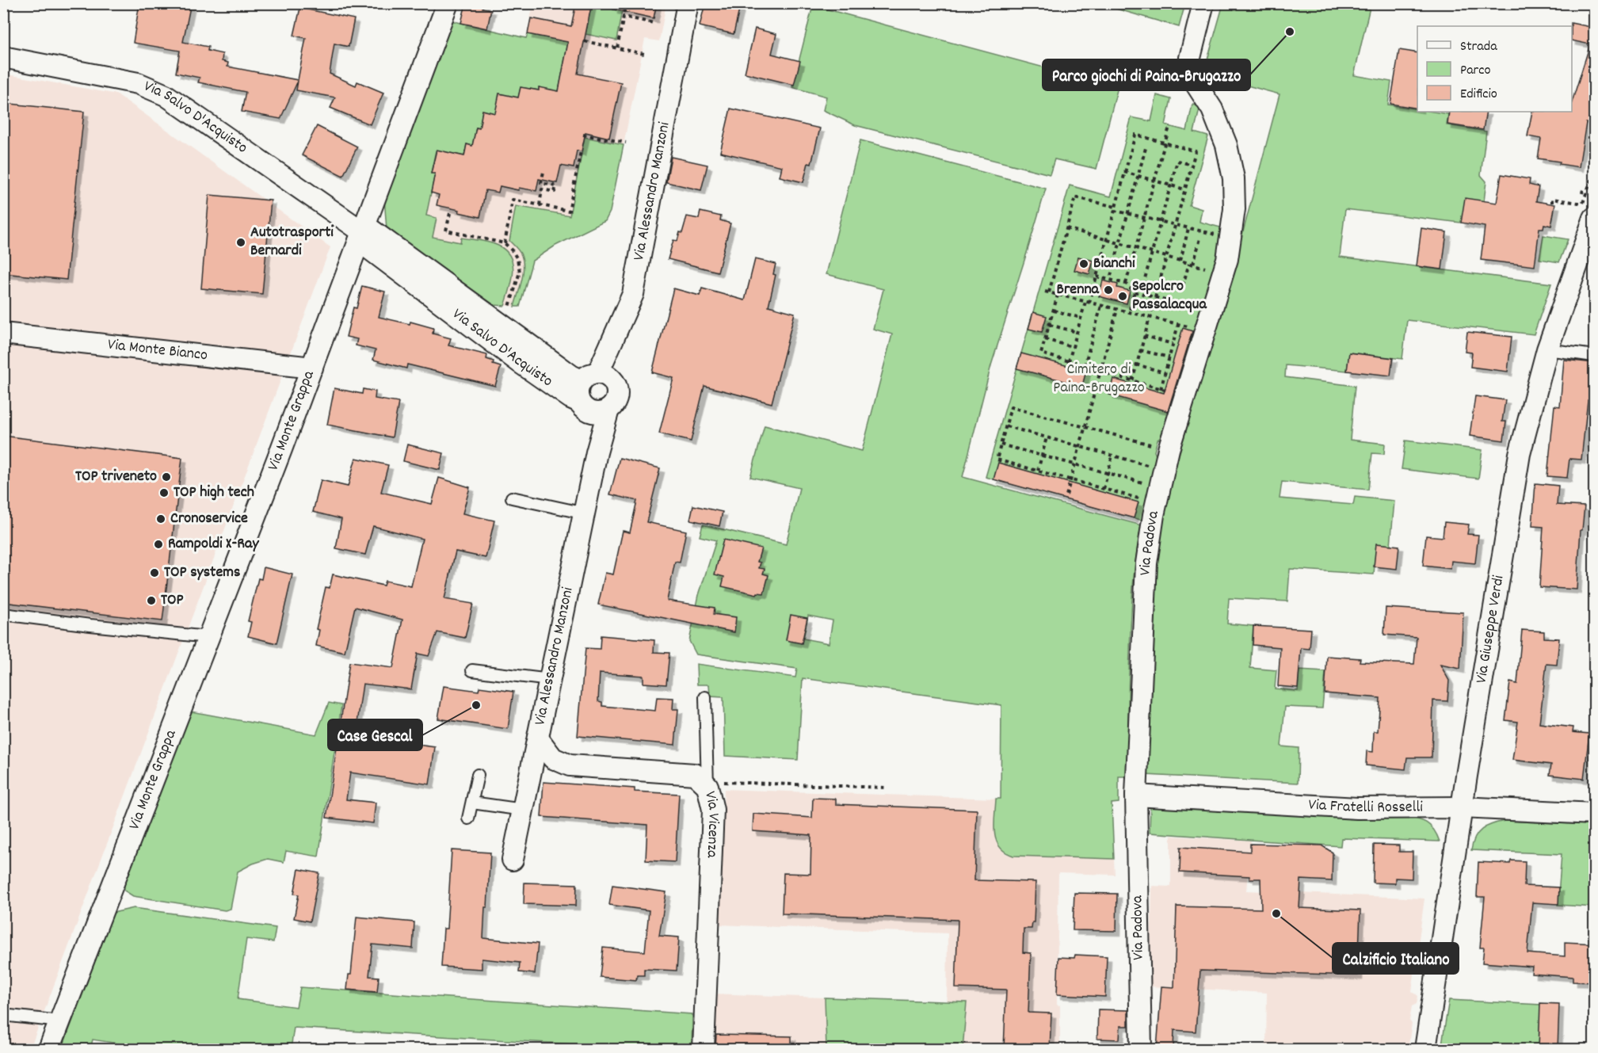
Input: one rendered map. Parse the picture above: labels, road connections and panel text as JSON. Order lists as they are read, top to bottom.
{
  "streets": {
    "street": [
      "Via Salvo D'Acquisto",
      "Via Alessandro Manzoni",
      "Via Monte Bianco",
      "Via Monte Grappa",
      "Via Padova",
      "Via Giuseppe Verdi",
      "Via Fratelli Rosselli",
      "Via Vicenza"
    ]
  },
  "crossings": [
    ["Via Salvo D'Acquisto", "Via Alessandro Manzoni"],
    ["Via Salvo D'Acquisto", "Via Monte Grappa"],
    ["Via Alessandro Manzoni", "Via Vicenza"],
    ["Via Monte Bianco", "Via Monte Grappa"],
    ["Via Padova", "Via Fratelli Rosselli"],
    ["Via Giuseppe Verdi", "Via Fratelli Rosselli"]
  ],
  "parks": ["Cimitero di Paina-Brugazzo"],
  "places": [
    "Parco giochi di Paina-Brugazzo",
    "Autotrasporti Bernardi",
    "Bianchi",
    "Brenna",
    "Sepolcro Passalacqua",
    "TOP triveneto",
    "TOP high tech",
    "Cronoservice",
    "Rampoldi X-Ray",
    "TOP systems",
    "TOP",
    "Case Gescal",
    "Calzificio Italiano"
  ],
  "legend": ["Strada", "Parco", "Edificio"]
}
